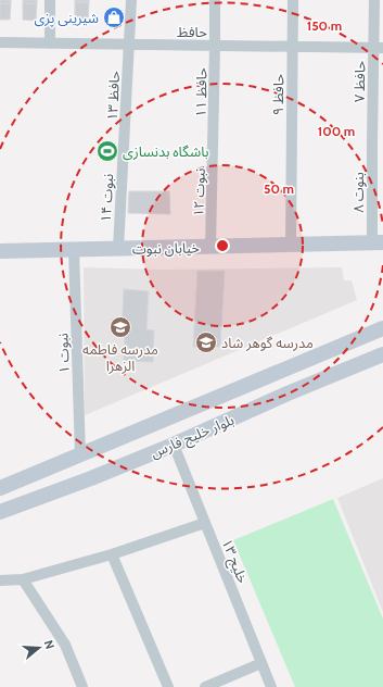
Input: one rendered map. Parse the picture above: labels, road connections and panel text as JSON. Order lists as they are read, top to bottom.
{
  "streets": {
    "main road": ["خیابان نبوت", "بلوار خلیج فارس"],
    "street": [
      "حافظ",
      "حافظ ۷",
      "حافظ ۱۱",
      "حافظ ۹",
      "حافظ ۱۳",
      "نبوت ۱۲",
      "بنوت ۸",
      "نبوت ۱۴",
      "نبوت ۱",
      "خلیج ۱۳"
    ]
  },
  "crossings": [
    ["حافظ", "حافظ ۷"],
    ["حافظ", "حافظ ۱۱"],
    ["حافظ", "حافظ ۹"],
    ["حافظ", "حافظ ۱۳"],
    ["حافظ ۷", "بنوت ۸"],
    ["حافظ ۱۱", "نبوت ۱۲"],
    ["حافظ ۹", "خیابان نبوت"],
    ["حافظ ۱۳", "نبوت ۱۴"],
    ["نبوت ۱۲", "خیابان نبوت"],
    ["بنوت ۸", "خیابان نبوت"],
    ["نبوت ۱۴", "خیابان نبوت"],
    ["خیابان نبوت", "نبوت ۱"],
    ["بلوار خلیج فارس", "خلیج ۱۳"]
  ],
  "places": {
    "shop": ["شیرینی پزی"],
    "sports": ["باشگاه بدنسازی"],
    "school or university": ["مدرسه فاطمه الزهرا", "مدرسه گوهر شاد"]
  },
  "north": "right",
  "rings": ["150 m", "100 m", "50 m"]
}
